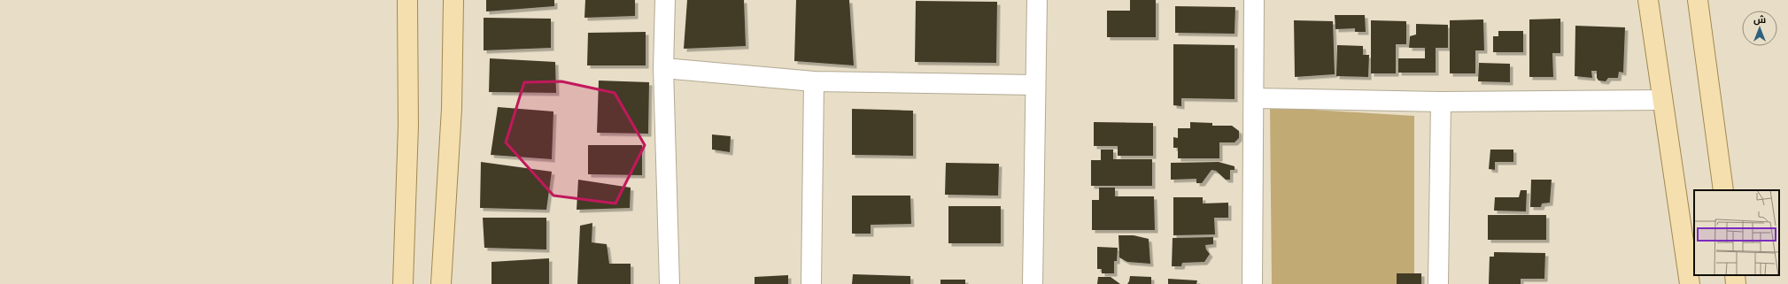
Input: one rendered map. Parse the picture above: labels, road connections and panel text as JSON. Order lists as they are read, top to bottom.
{
  "north": "top"
}
